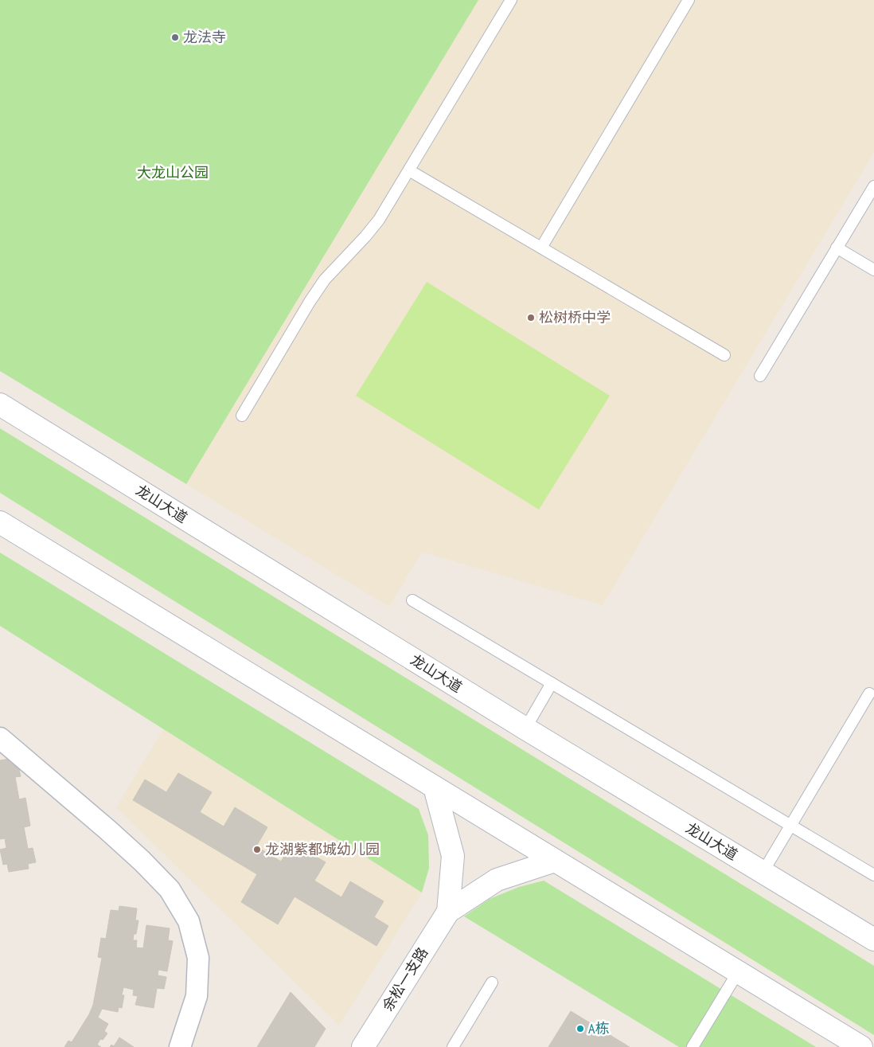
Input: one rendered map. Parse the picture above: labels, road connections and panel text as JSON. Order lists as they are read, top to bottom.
{
  "streets": {
    "main road": ["龙山大道", "余松一支路"]
  },
  "parks": ["大龙山公园"],
  "places": [
    "龙法寺",
    "松树桥中学",
    "龙湖紫都城幼儿园",
    "A栋"
  ]
}
